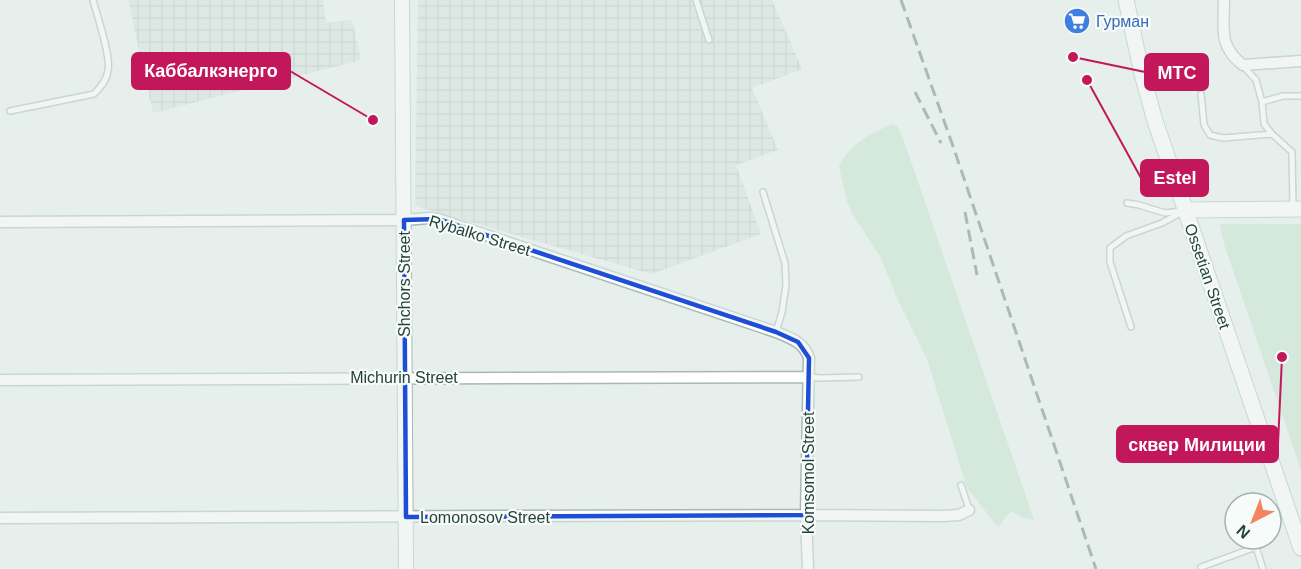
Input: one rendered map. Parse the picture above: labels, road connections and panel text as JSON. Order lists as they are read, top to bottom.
{
  "streets": {
    "main road": ["Ossetian Street"],
    "street": [
      "Rybalko Street",
      "Shchors Street",
      "Michurin Street",
      "Komsomol Street",
      "Lomonosov Street"
    ]
  },
  "crossings": [
    ["Rybalko Street", "Shchors Street"],
    ["Rybalko Street", "Michurin Street"],
    ["Rybalko Street", "Komsomol Street"],
    ["Shchors Street", "Michurin Street"],
    ["Shchors Street", "Lomonosov Street"],
    ["Michurin Street", "Komsomol Street"],
    ["Komsomol Street", "Lomonosov Street"]
  ],
  "places": {
    "supermarket": ["Гурман"],
    "other": [
      "МТС",
      "Estel",
      "Каббалкэнерго",
      "сквер Милиции"
    ]
  },
  "north": "bottom left"
}
